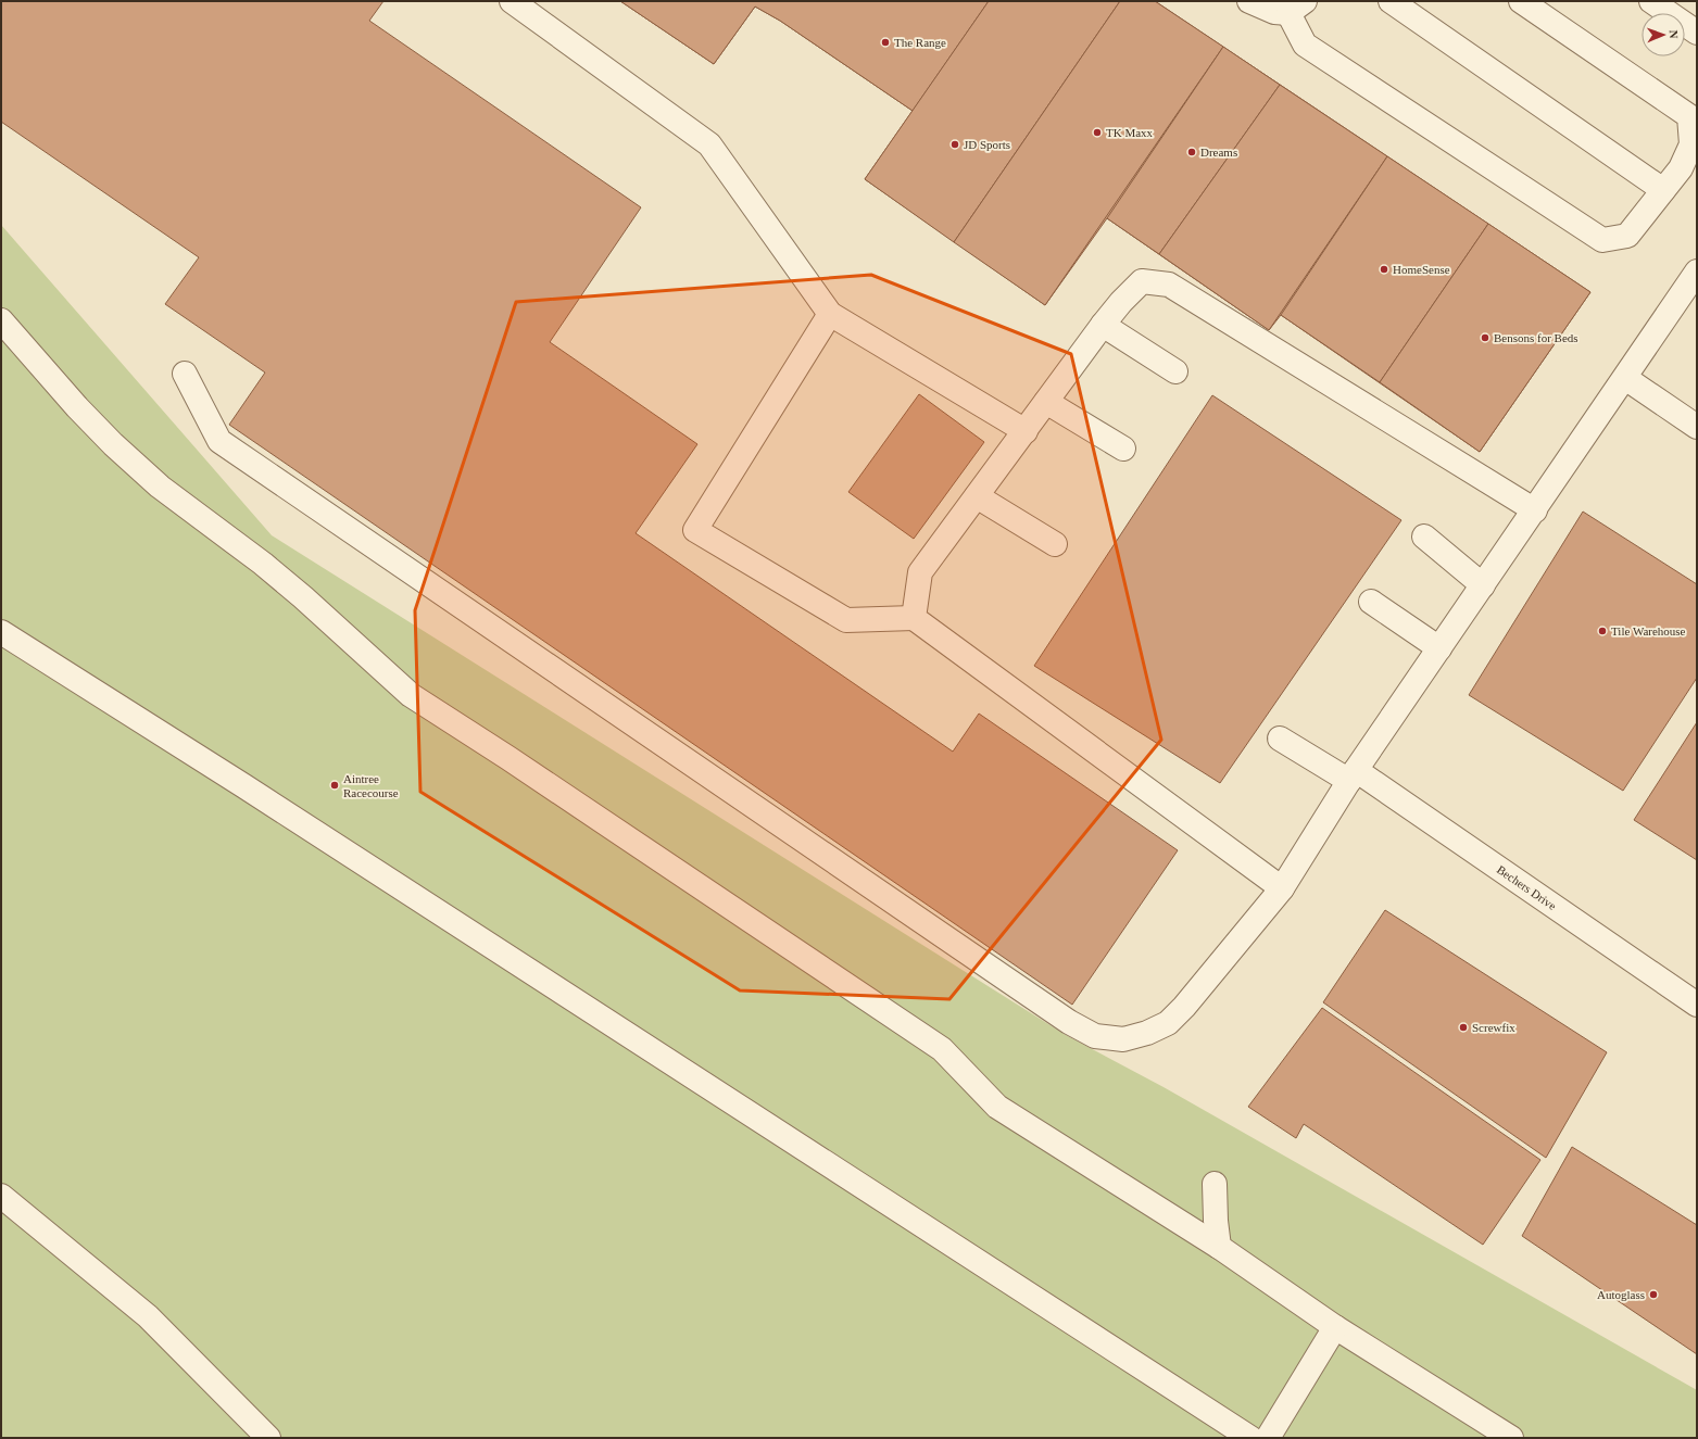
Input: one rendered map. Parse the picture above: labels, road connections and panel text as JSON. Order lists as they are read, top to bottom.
{
  "streets": {
    "lane": ["Bechers Drive"]
  },
  "places": [
    "The Range",
    "TK Maxx",
    "JD Sports",
    "Dreams",
    "HomeSense",
    "Bensons for Beds",
    "Tile Warehouse",
    "Aintree Racecourse",
    "Screwfix",
    "Autoglass"
  ],
  "north": "right"
}
